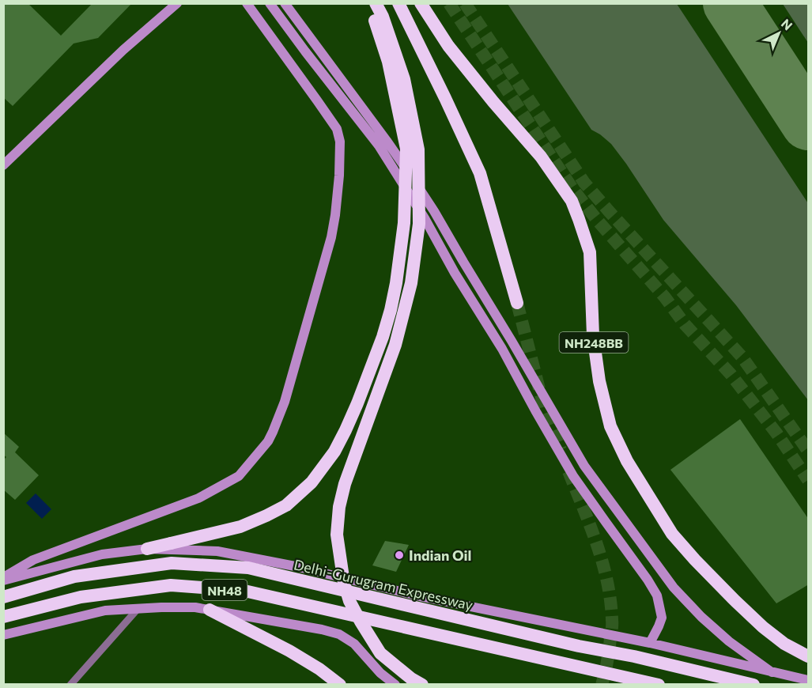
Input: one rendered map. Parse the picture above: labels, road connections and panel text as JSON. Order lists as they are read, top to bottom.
{
  "streets": {
    "highway": ["NH248BB", "Delhi-Gurugram Expressway", "NH48"]
  },
  "places": ["Indian Oil"],
  "north": "top right"
}
